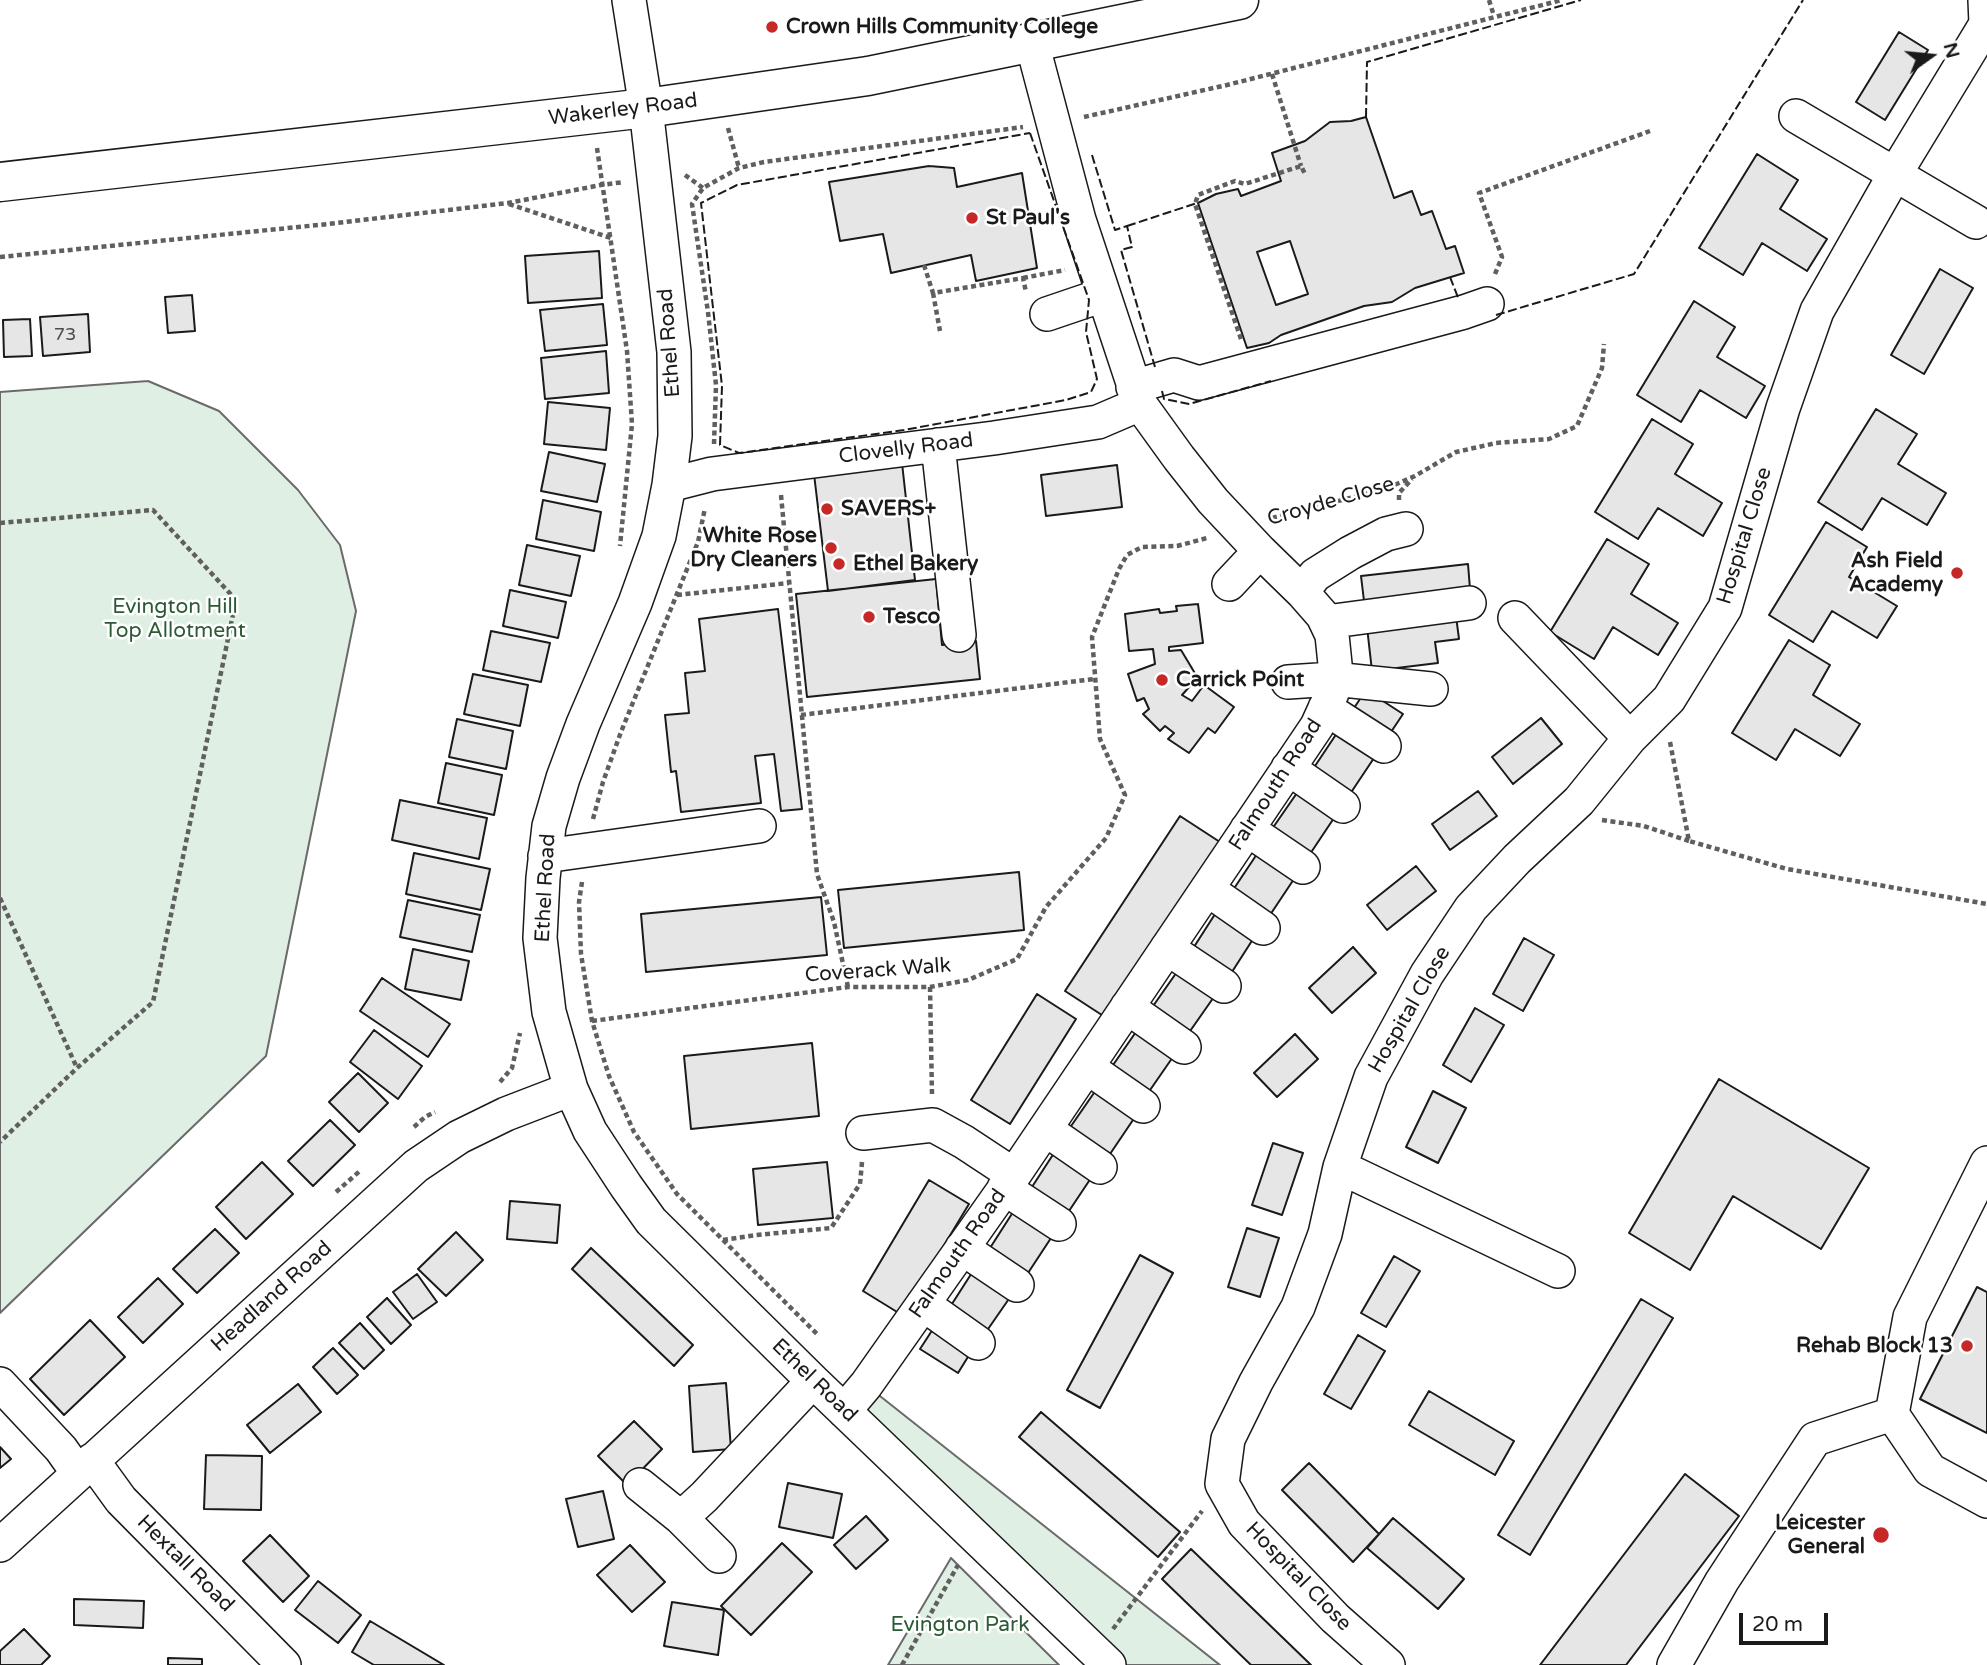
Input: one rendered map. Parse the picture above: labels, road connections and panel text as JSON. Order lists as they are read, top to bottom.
{
  "streets": {
    "highway": ["Wakerley Road"],
    "street": [
      "Ethel Road",
      "Clovelly Road",
      "Hospital Close",
      "Falmouth Road",
      "Headland Road",
      "Hextall Road"
    ],
    "path": ["Croyde Close", "Coverack Walk"]
  },
  "crossings": [
    ["Wakerley Road", "Ethel Road"],
    ["Ethel Road", "Clovelly Road"],
    ["Ethel Road", "Falmouth Road"],
    ["Ethel Road", "Headland Road"],
    ["Croyde Close", "Coverack Walk"],
    ["Headland Road", "Hextall Road"]
  ],
  "parks": ["Evington Hill Top Allotment", "Evington Park"],
  "places": [
    "Crown Hills Community College",
    "St Paul's",
    "SAVERS+",
    "White Rose Dry Cleaners",
    "Ethel Bakery",
    "Ash Field Academy",
    "Tesco",
    "Carrick Point",
    "Rehab Block 13",
    "Leicester General"
  ],
  "house_numbers": ["73"],
  "scale_bar": "20 m",
  "north": "right"
}
